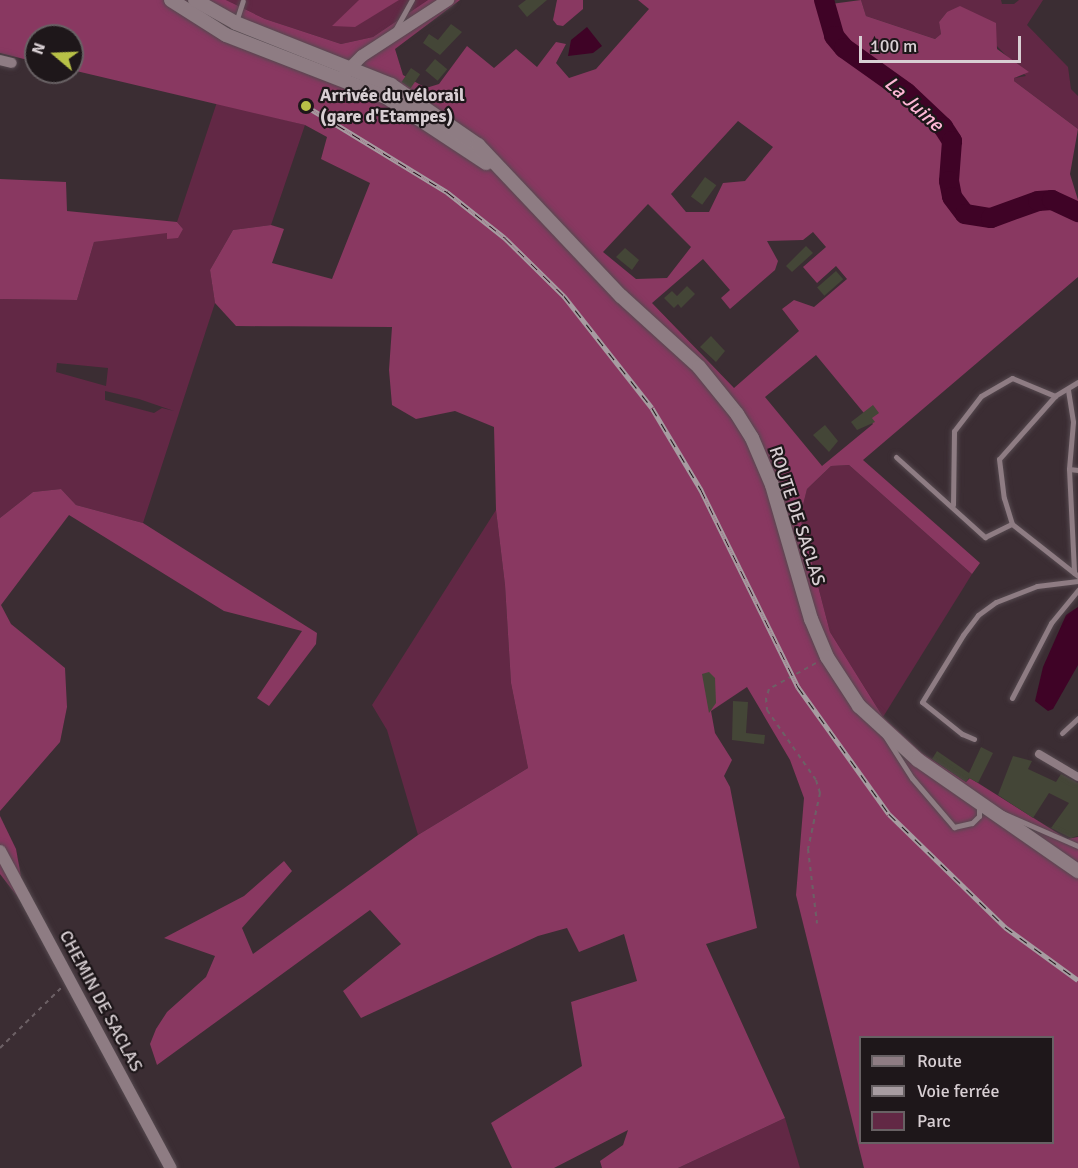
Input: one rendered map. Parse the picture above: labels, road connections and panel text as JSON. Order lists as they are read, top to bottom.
{
  "streets": {
    "main road": ["ROUTE DE SACLAS"],
    "street": ["CHEMIN DE SACLAS"]
  },
  "water": ["La Juine"],
  "places": ["Arrivée du vélorail (gare d'Etampes)"],
  "legend": ["Route", "Voie ferrée", "Parc"],
  "scale_bar": "100 m",
  "north": "left"
}
